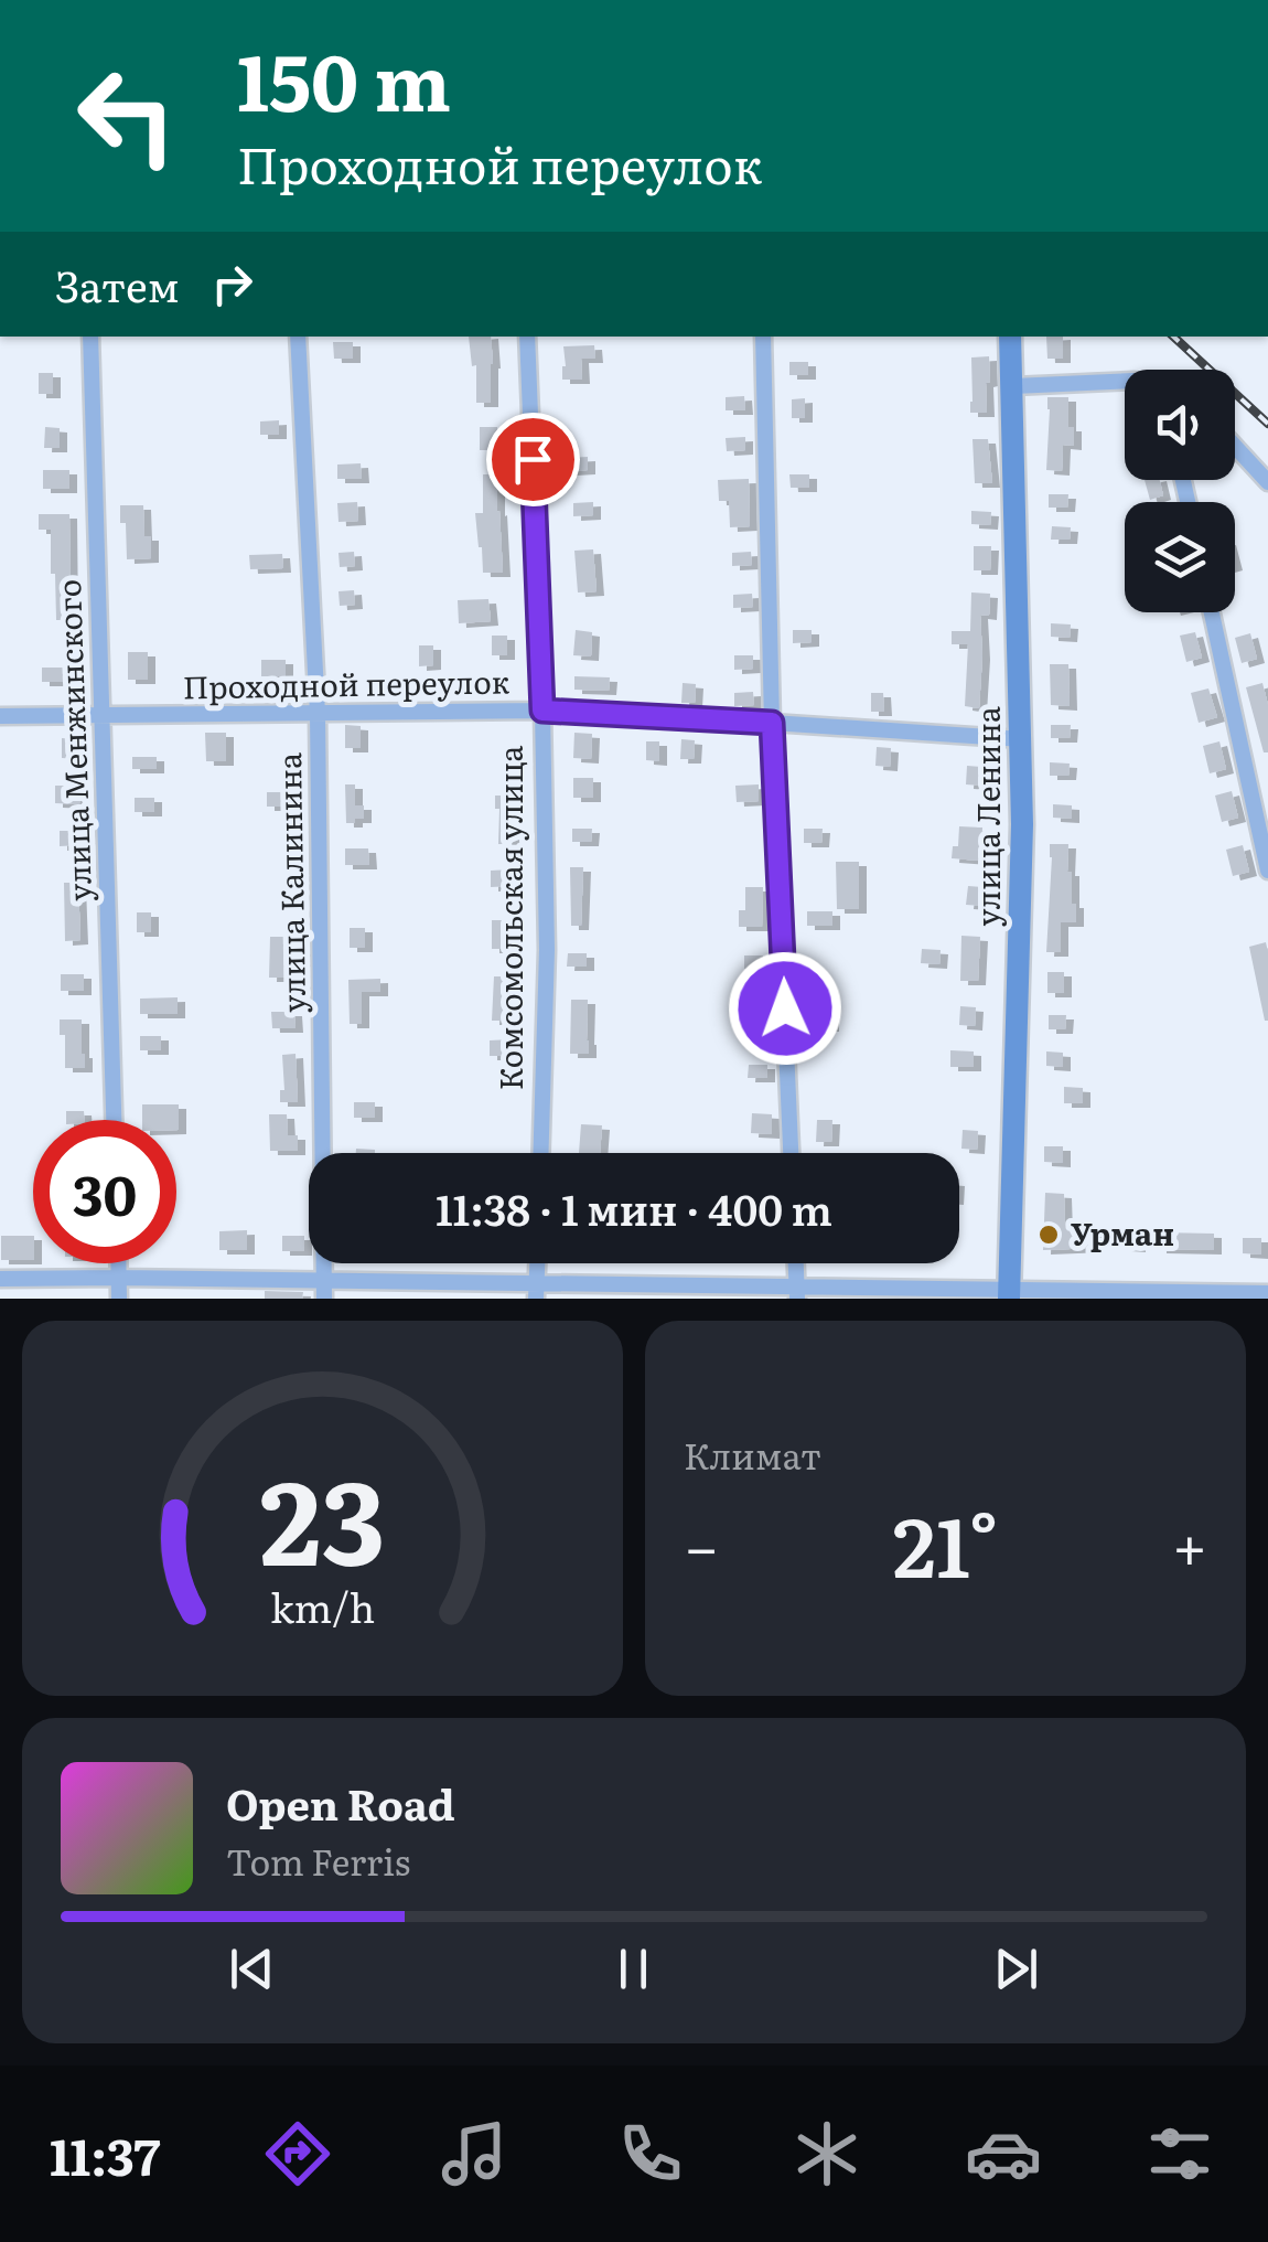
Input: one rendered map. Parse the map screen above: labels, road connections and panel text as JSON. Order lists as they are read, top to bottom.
{
  "streets": {
    "main road": ["улица Ленина"],
    "street": [
      "Проходной переулок",
      "улица Менжинского",
      "улица Калинина",
      "Комсомольская улица"
    ]
  },
  "crossings": [
    ["Проходной переулок", "улица Менжинского"],
    ["Проходной переулок", "улица Ленина"],
    ["Проходной переулок", "улица Калинина"],
    ["Проходной переулок", "Комсомольская улица"]
  ],
  "places": ["Урман"],
  "page": {
    "turn": ["150 m", "Проходной переулок"],
    "then": "Затем",
    "limit": "30",
    "trip": "11:38 · 1 мин · 400 m",
    "tile": "Климат",
    "heat": ["−", "21°", "+"],
    "song": ["Open Road", "Tom Ferris"],
    "tabs": "11:37",
    "gauge": ["23", "km/h"]
  }
}
